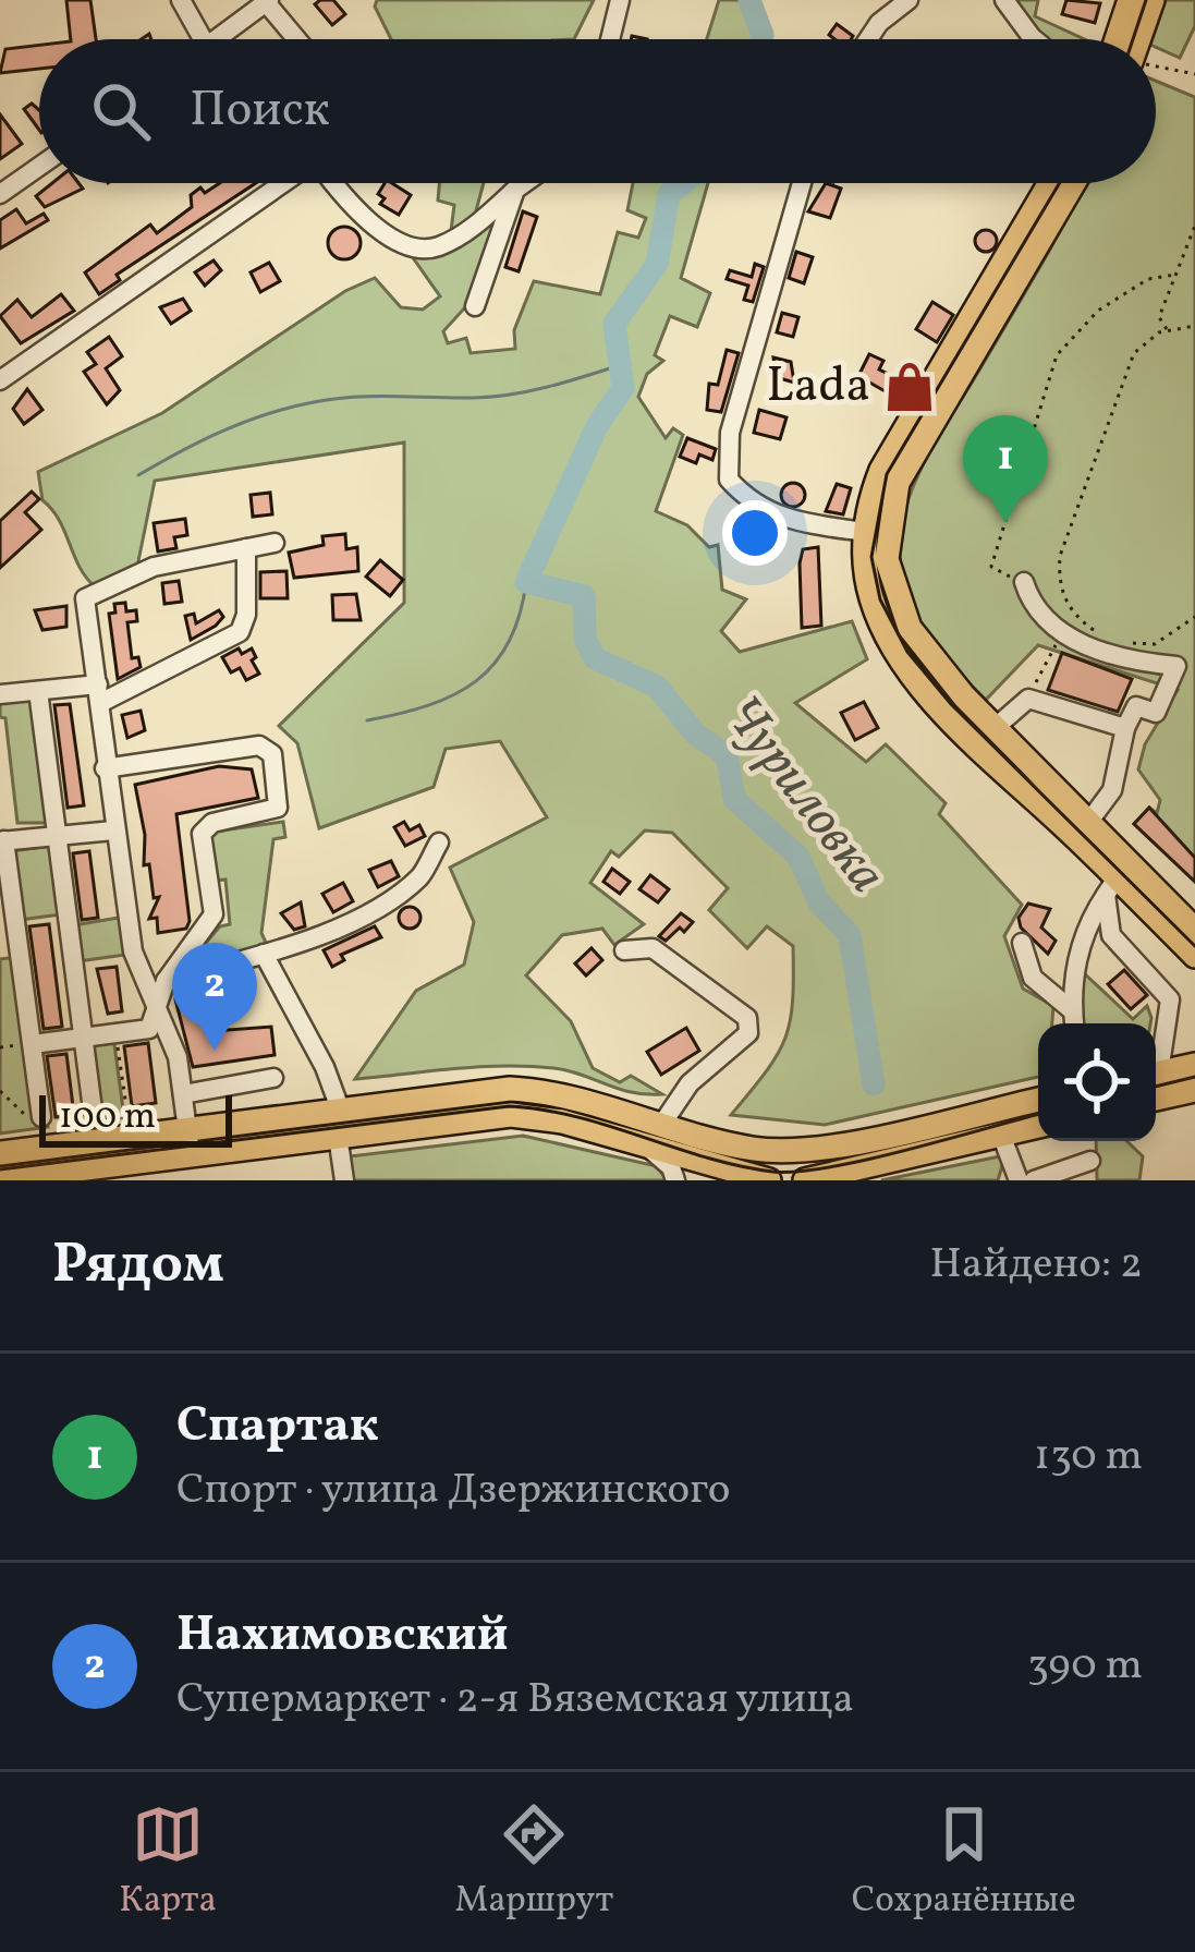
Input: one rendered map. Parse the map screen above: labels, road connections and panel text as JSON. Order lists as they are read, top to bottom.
{
  "water": ["Чуриловка"],
  "places": {
    "shop": ["Lada"]
  },
  "scale_bar": "100 m",
  "page": {
    "search": "Поиск",
    "pins": ["1", "2"],
    "scale": "100 m",
    "heading": ["Рядом", "Найдено: 2"],
    "list": [
      {
        "mark": "1",
        "name": "Спартак",
        "note": "Спорт · улица Дзержинского",
        "value": "130 m"
      },
      {
        "mark": "2",
        "name": "Нахимовский",
        "note": "Супермаркет · 2-я Вяземская улица",
        "value": "390 m"
      }
    ],
    "nav": ["Карта", "Маршрут", "Сохранённые"]
  }
}
